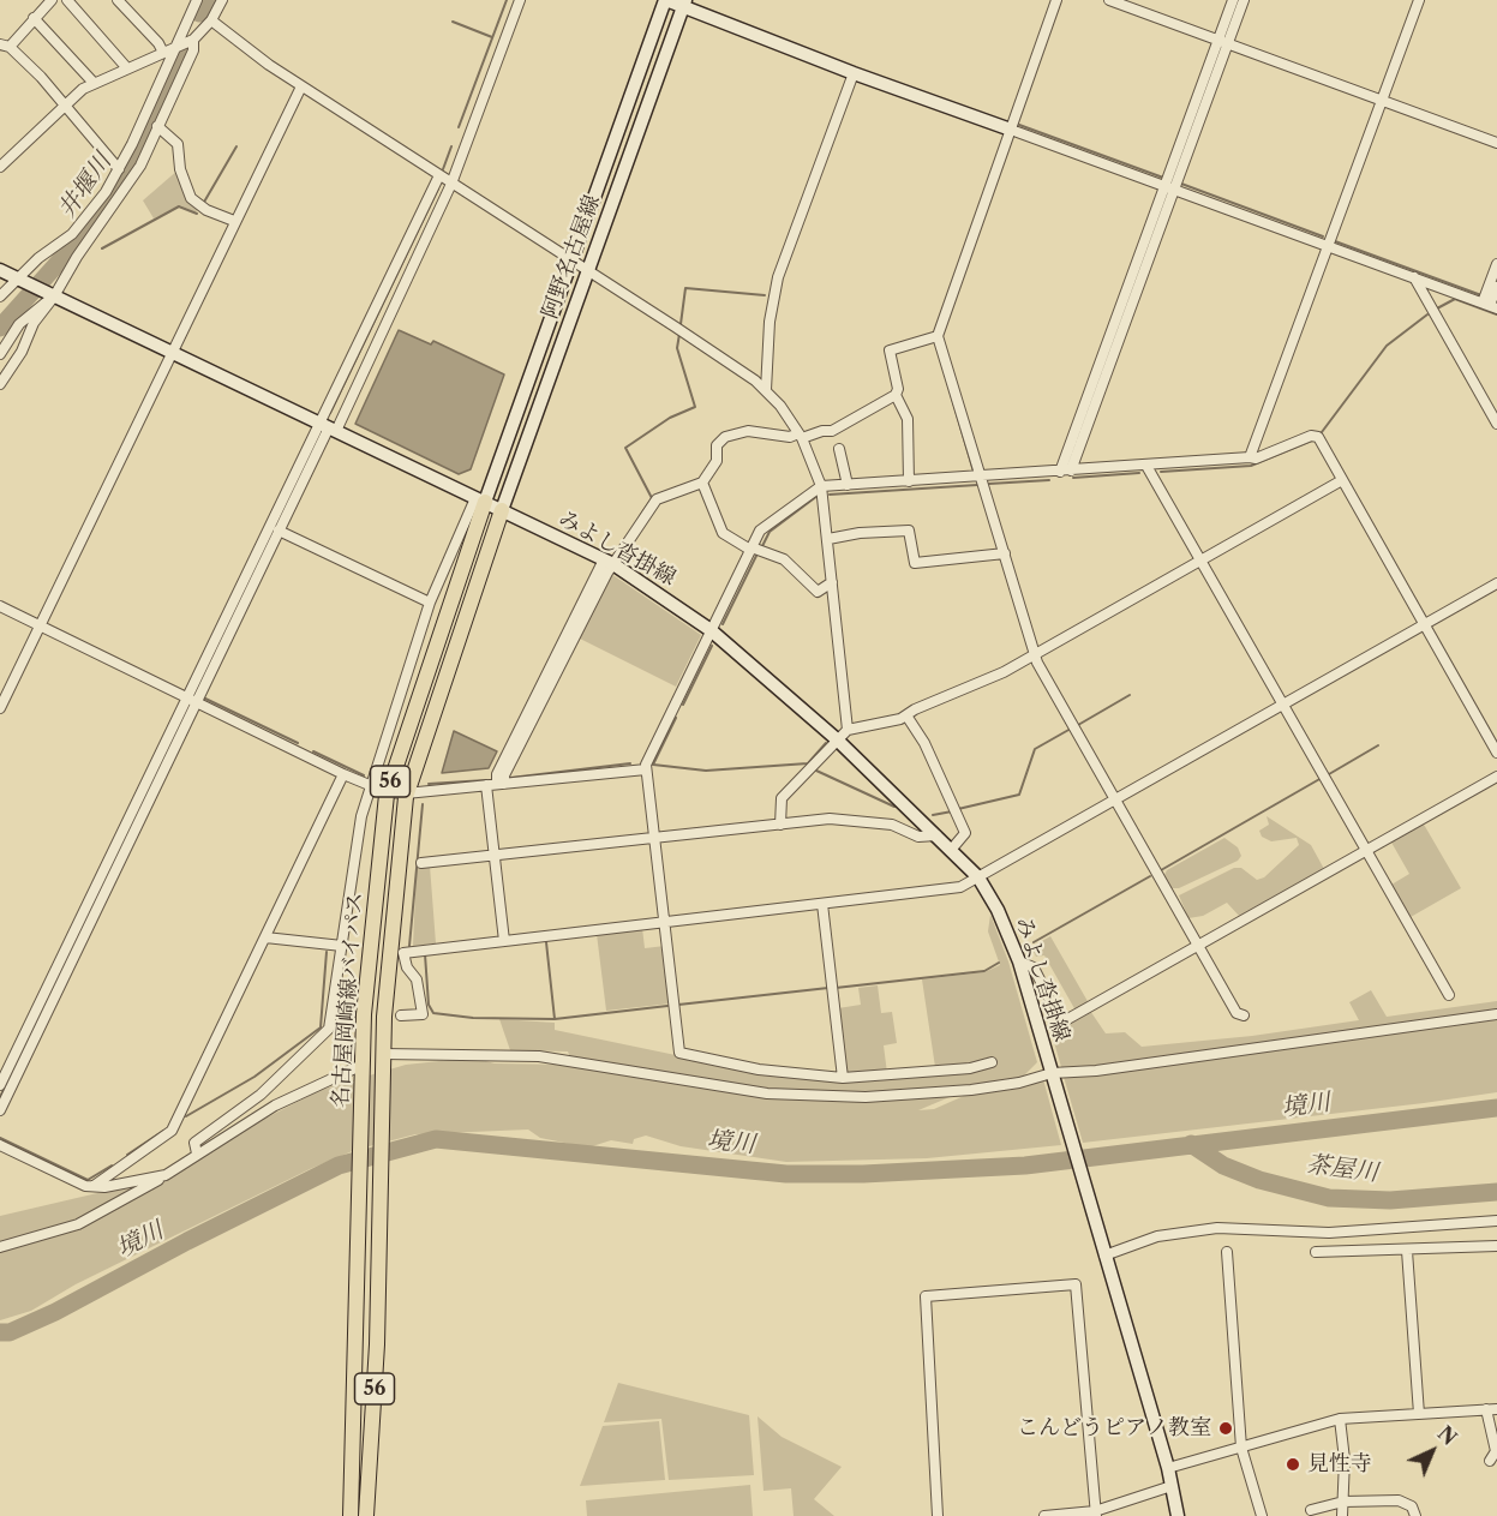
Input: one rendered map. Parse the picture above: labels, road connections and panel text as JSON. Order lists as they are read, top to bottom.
{
  "streets": {
    "main road": [
      "阿野名古屋線",
      "みよし沓掛線",
      "56",
      "名古屋岡崎線バイパス"
    ]
  },
  "crossings": [
    ["阿野名古屋線", "みよし沓掛線"],
    ["阿野名古屋線", "名古屋岡崎線バイパス"],
    ["みよし沓掛線", "名古屋岡崎線バイパス"]
  ],
  "water": ["井堰川", "境川", "茶屋川"],
  "places": ["こんどうピアノ教室", "見性寺"],
  "north": "top right"
}
